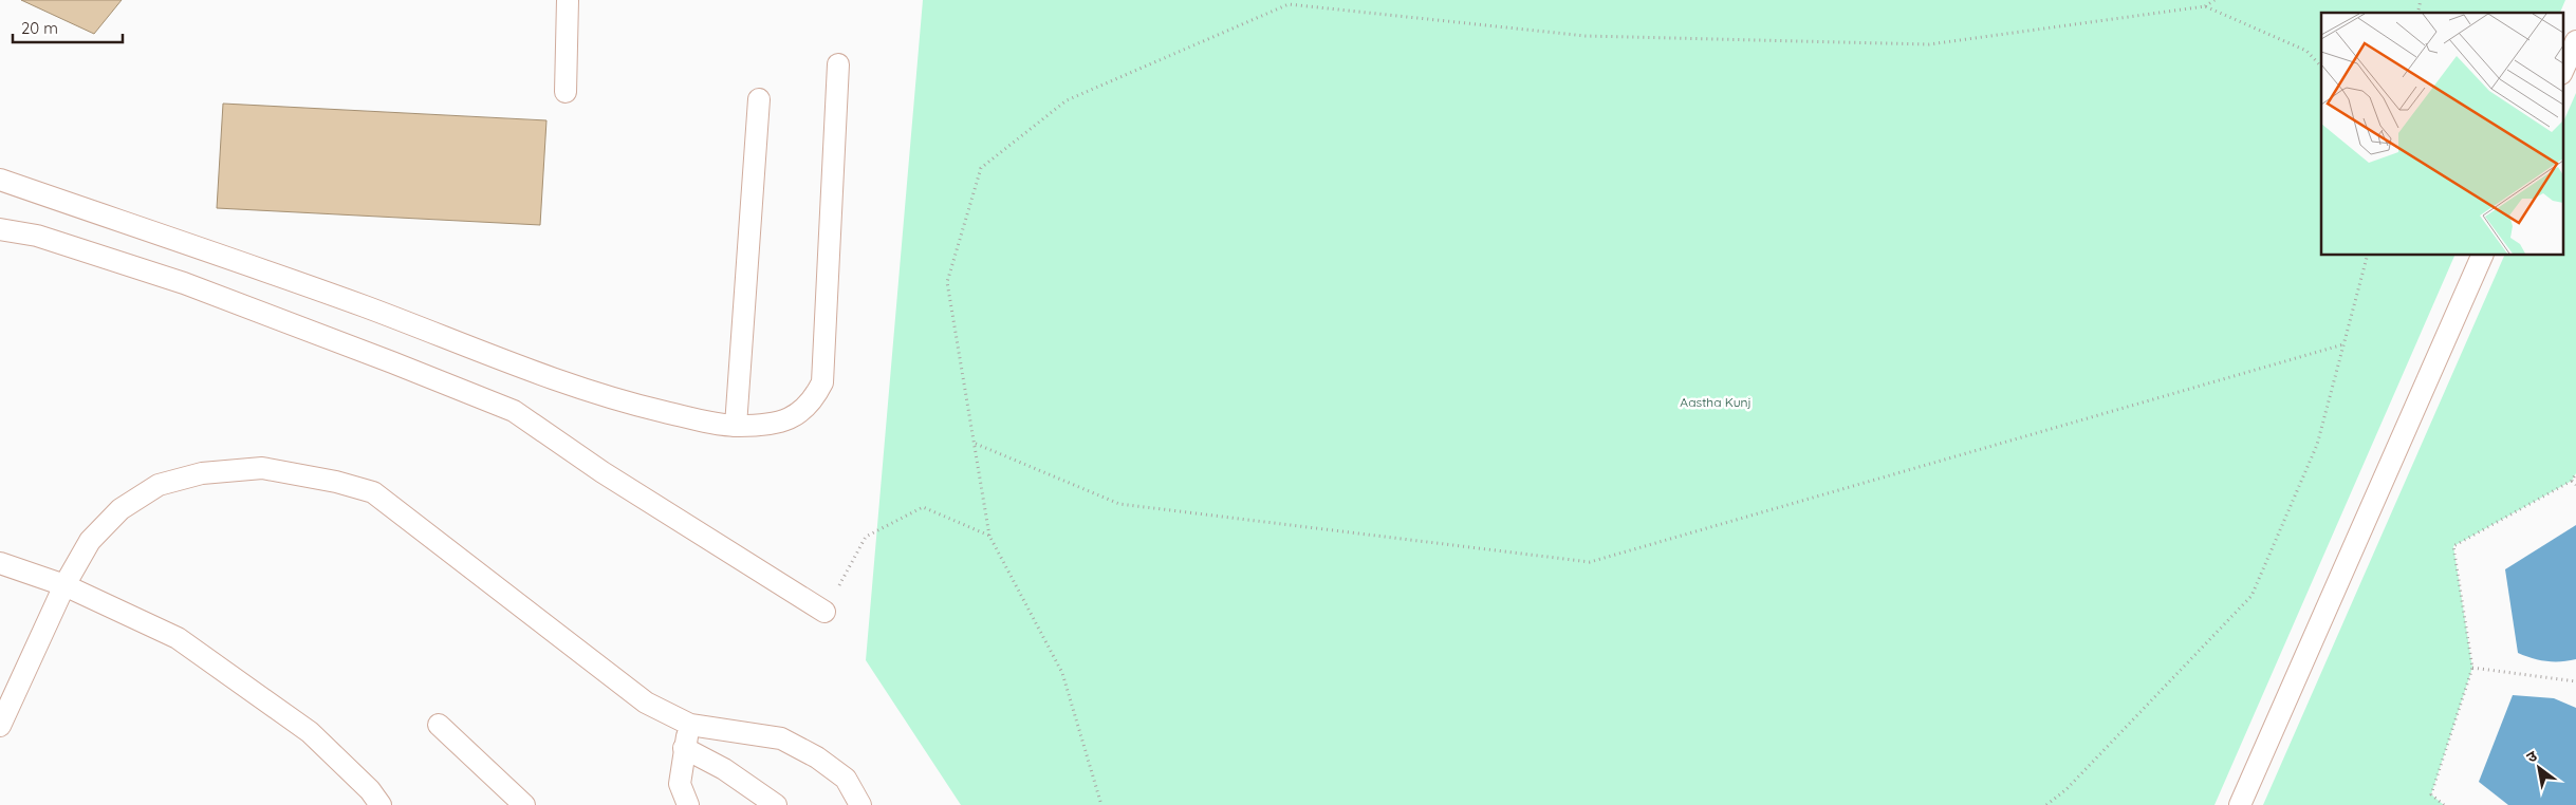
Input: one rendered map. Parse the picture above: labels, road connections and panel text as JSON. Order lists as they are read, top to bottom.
{
  "parks": ["Aastha Kunj"],
  "scale_bar": "20 m",
  "north": "top left"
}
